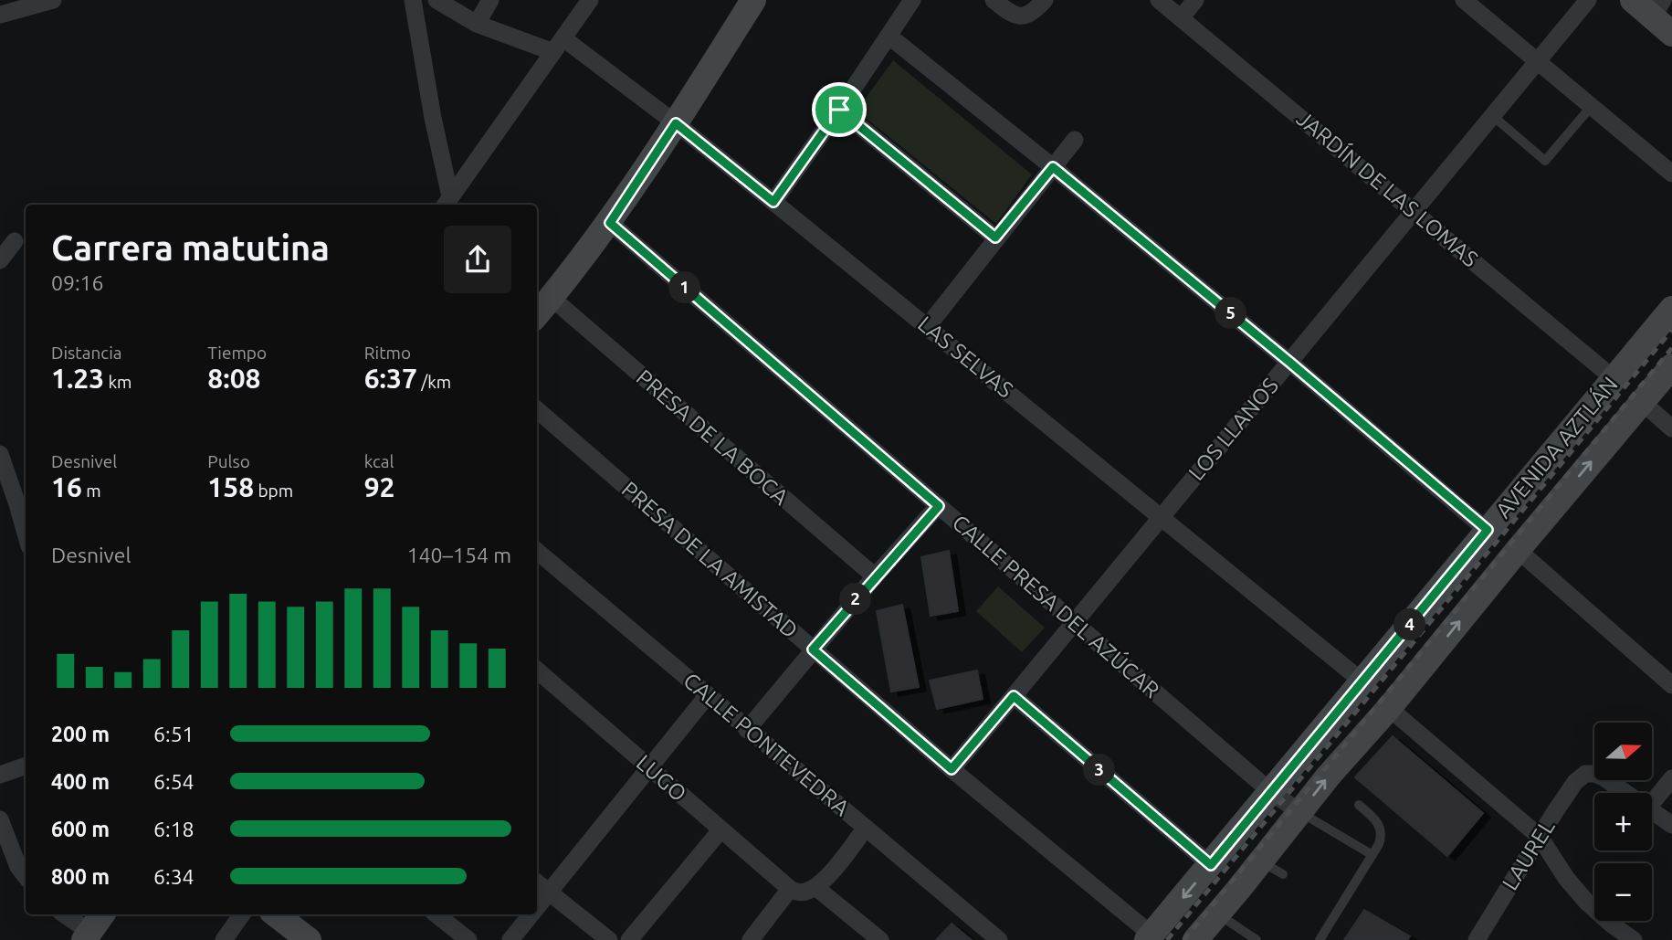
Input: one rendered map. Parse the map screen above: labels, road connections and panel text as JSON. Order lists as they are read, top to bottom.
{
  "streets": {
    "main road": ["AVENIDA AZTLÁN"],
    "street": [
      "JARDÍN DE LAS LOMAS",
      "LAS SELVAS",
      "LOS LLANOS",
      "PRESA DE LA BOCA",
      "PRESA DE LA AMISTAD",
      "CALLE PRESA DEL AZÚCAR",
      "CALLE PONTEVEDRA",
      "LUGO",
      "LAUREL"
    ]
  },
  "crossings": [
    ["JARDÍN DE LAS LOMAS", "LOS LLANOS"],
    ["JARDÍN DE LAS LOMAS", "AVENIDA AZTLÁN"],
    ["LAS SELVAS", "LOS LLANOS"],
    ["LAS SELVAS", "AVENIDA AZTLÁN"],
    ["LOS LLANOS", "PRESA DE LA AMISTAD"],
    ["LOS LLANOS", "CALLE PRESA DEL AZÚCAR"],
    ["AVENIDA AZTLÁN", "PRESA DE LA AMISTAD"],
    ["AVENIDA AZTLÁN", "CALLE PRESA DEL AZÚCAR"]
  ],
  "north": "right",
  "page": {
    "heading": ["Carrera matutina", "09:16"],
    "pins": [
      "1",
      "5",
      "2",
      "4",
      "3"
    ],
    "stats": [
      ["Distancia", "1.23 km"],
      ["Tiempo", "8:08"],
      ["Ritmo", "6:37 /km"],
      ["Desnivel", "16 m"],
      ["Pulso", "158 bpm"],
      ["kcal", "92"]
    ],
    "chart": ["Desnivel", "140–154 m"],
    "list": [
      {
        "name": "200 m",
        "note": "6:51"
      },
      {
        "name": "400 m",
        "note": "6:54"
      },
      {
        "name": "600 m",
        "note": "6:18"
      },
      {
        "name": "800 m",
        "note": "6:34"
      }
    ],
    "map_buttons": ["+", "−"]
  }
}
